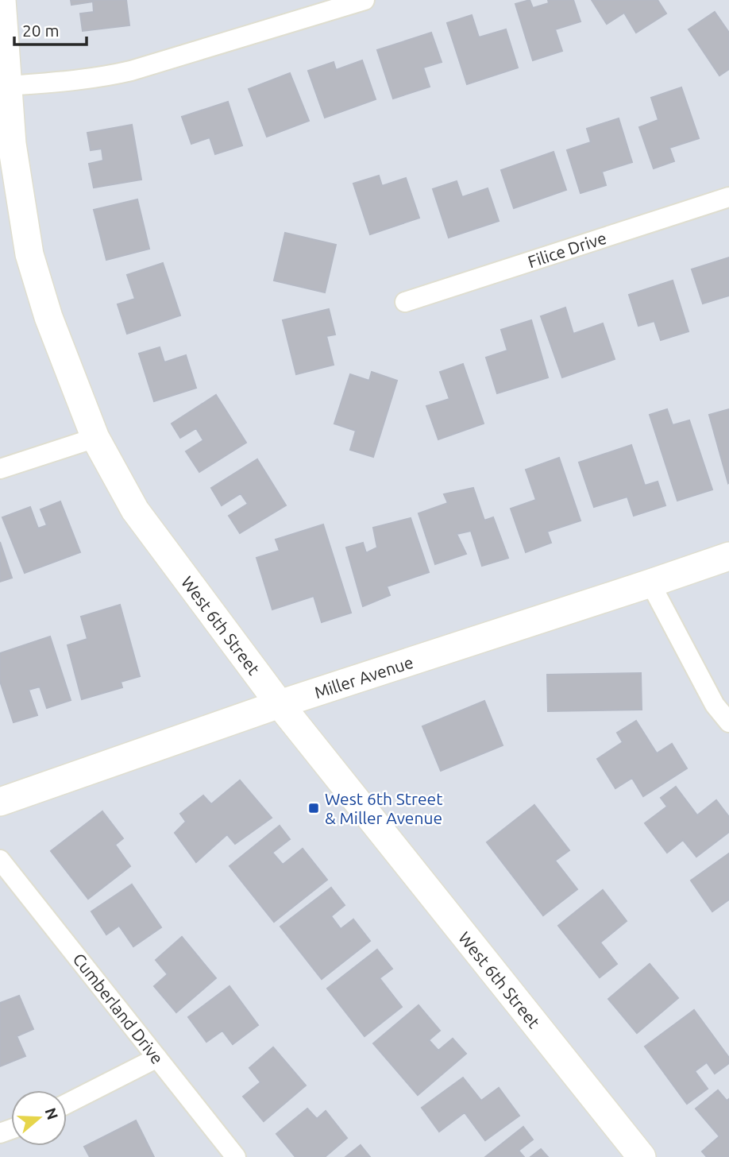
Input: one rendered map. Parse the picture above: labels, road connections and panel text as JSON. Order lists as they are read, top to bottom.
{
  "streets": {
    "street": [
      "Filice Drive",
      "West 6th Street",
      "Miller Avenue",
      "Cumberland Drive"
    ]
  },
  "crossings": [
    ["West 6th Street", "Miller Avenue"]
  ],
  "places": {
    "transit": ["West 6th Street & Miller Avenue"]
  },
  "scale_bar": "20 m",
  "north": "right"
}
